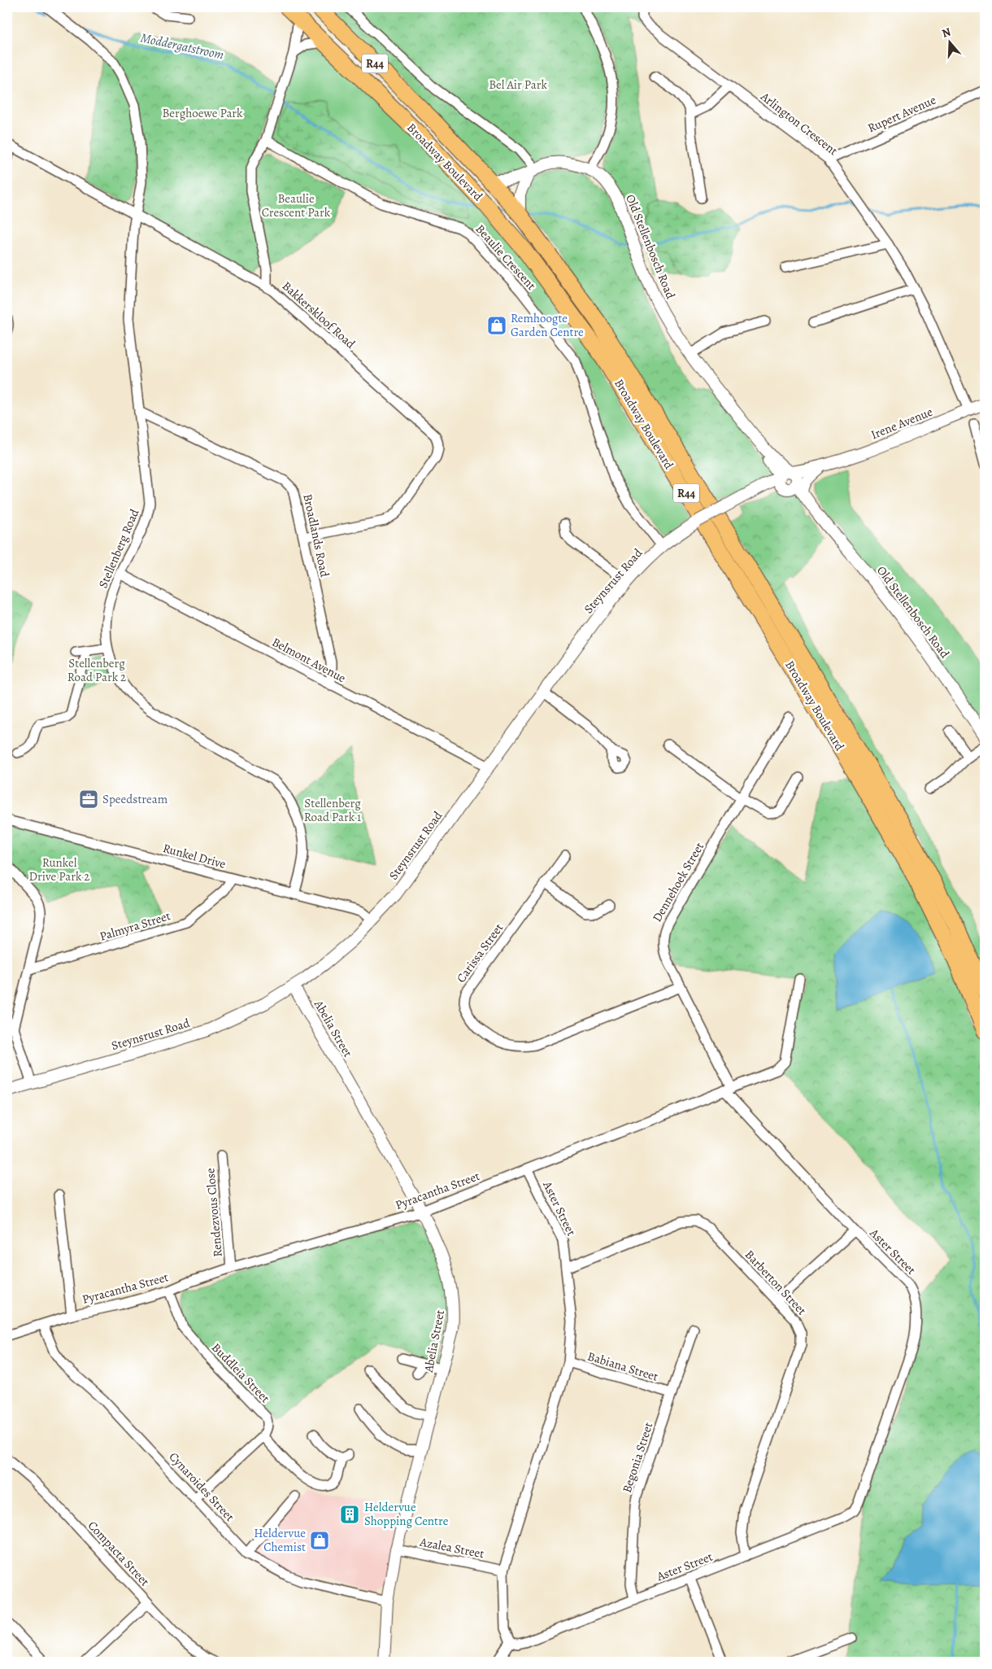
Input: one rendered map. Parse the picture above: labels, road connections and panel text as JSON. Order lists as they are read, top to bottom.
{
  "streets": {
    "main road": ["R44", "Broadway Boulevard"],
    "street": [
      "Rupert Avenue",
      "Arlington Crescent",
      "Old Stellenbosch Road",
      "Beaulie Crescent",
      "Bakkerskloof Road",
      "Irene Avenue",
      "Broadlands Road",
      "Stellenberg Road",
      "Steynsrust Road",
      "Belmont Avenue",
      "Runkel Drive",
      "Dennehoek Street",
      "Palmyra Street",
      "Carissa Street",
      "Abelia Street",
      "Pyracantha Street",
      "Aster Street",
      "Rendezvous Close",
      "Barberton Street",
      "Babiana Street",
      "Buddleia Street",
      "Begonia Street",
      "Cynaroides Street",
      "Azalea Street",
      "Compacta Street"
    ]
  },
  "crossings": [
    ["Rupert Avenue", "Arlington Crescent"],
    ["Arlington Crescent", "Irene Avenue"],
    ["Broadway Boulevard", "Old Stellenbosch Road"],
    ["Old Stellenbosch Road", "Irene Avenue"],
    ["Old Stellenbosch Road", "Steynsrust Road"],
    ["Beaulie Crescent", "Steynsrust Road"],
    ["Bakkerskloof Road", "Broadlands Road"],
    ["Bakkerskloof Road", "Stellenberg Road"],
    ["Irene Avenue", "Steynsrust Road"],
    ["Broadlands Road", "Stellenberg Road"],
    ["Broadlands Road", "Belmont Avenue"],
    ["Stellenberg Road", "Belmont Avenue"],
    ["Stellenberg Road", "Runkel Drive"],
    ["Steynsrust Road", "Belmont Avenue"],
    ["Steynsrust Road", "Runkel Drive"],
    ["Steynsrust Road", "Abelia Street"],
    ["Runkel Drive", "Palmyra Street"],
    ["Dennehoek Street", "Carissa Street"],
    ["Dennehoek Street", "Pyracantha Street"],
    ["Dennehoek Street", "Aster Street"],
    ["Abelia Street", "Pyracantha Street"],
    ["Abelia Street", "Cynaroides Street"],
    ["Abelia Street", "Azalea Street"],
    ["Pyracantha Street", "Aster Street"],
    ["Pyracantha Street", "Rendezvous Close"],
    ["Pyracantha Street", "Buddleia Street"],
    ["Pyracantha Street", "Cynaroides Street"],
    ["Aster Street", "Barberton Street"],
    ["Aster Street", "Babiana Street"],
    ["Aster Street", "Begonia Street"],
    ["Aster Street", "Azalea Street"],
    ["Babiana Street", "Begonia Street"]
  ],
  "water": ["Moddergatstroom"],
  "parks": [
    "Bel Air Park",
    "Berghoewe Park",
    "Beaulie Crescent Park",
    "Stellenberg Road Park 2",
    "Stellenberg Road Park 1",
    "Runkel Drive Park 2"
  ],
  "places": {
    "shop": ["Remhoogte Garden Centre", "Heldervue Chemist"],
    "office": ["Speedstream"],
    "building": ["Heldervue Shopping Centre"]
  },
  "north": "top"
}
